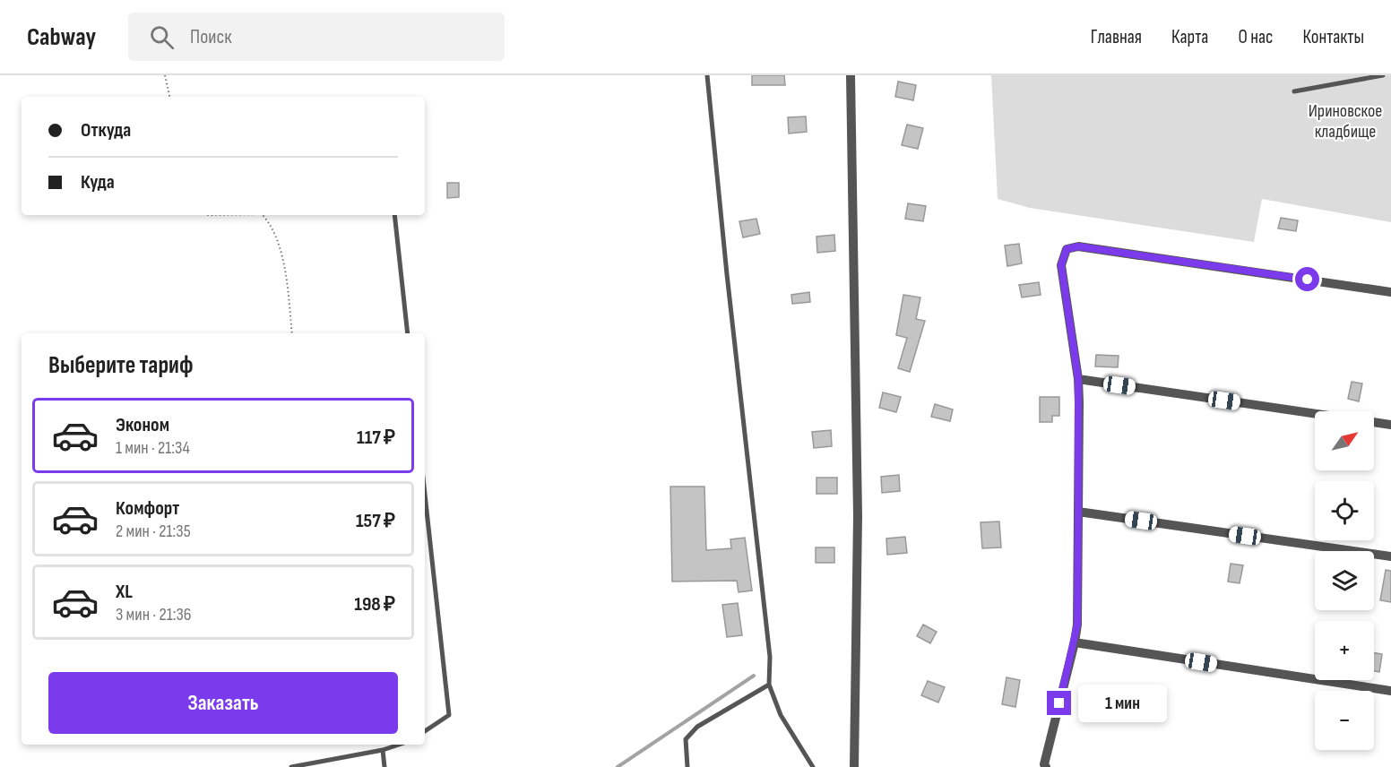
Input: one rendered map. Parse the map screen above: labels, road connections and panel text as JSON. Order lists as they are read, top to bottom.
{
  "parks": ["Ириновское кладбище"],
  "north": "top right",
  "page": {
    "header": "Cabway",
    "search": "Поиск",
    "nav": [
      "Главная",
      "Карта",
      "О нас",
      "Контакты"
    ],
    "banner": ["Откуда", "Куда"],
    "heading": "Выберите тариф",
    "list": [
      {
        "name": "Эконом",
        "note": "1 мин · 21:34",
        "value": "117 ₽"
      },
      {
        "name": "Комфорт",
        "note": "2 мин · 21:35",
        "value": "157 ₽"
      },
      {
        "name": "XL",
        "note": "3 мин · 21:36",
        "value": "198 ₽"
      }
    ],
    "map_buttons": ["+", "−"],
    "buttons": "Заказать",
    "bubble": "1 мин"
  }
}
